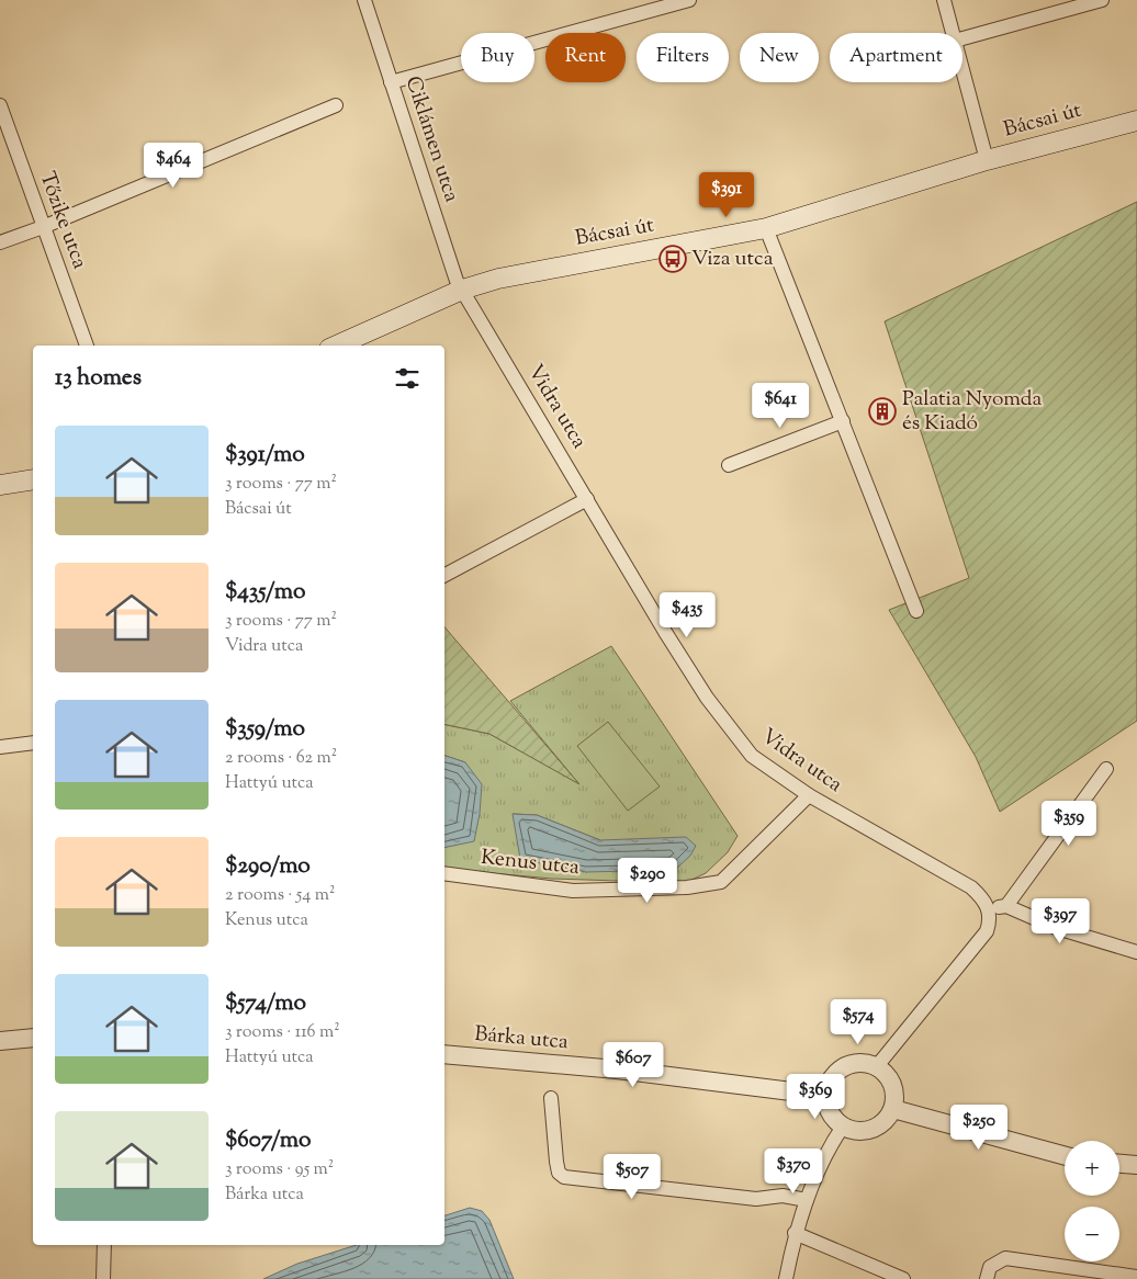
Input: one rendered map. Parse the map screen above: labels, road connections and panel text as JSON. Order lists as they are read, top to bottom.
{
  "streets": {
    "main road": ["Bácsai út"],
    "street": [
      "Ciklámen utca",
      "Tőzike utca",
      "Vidra utca",
      "Kenus utca",
      "Bárka utca"
    ]
  },
  "crossings": [
    ["Bácsai út", "Ciklámen utca"],
    ["Bácsai út", "Vidra utca"],
    ["Ciklámen utca", "Vidra utca"],
    ["Vidra utca", "Kenus utca"]
  ],
  "places": {
    "bus stop": ["Viza utca"],
    "building": ["Palatia Nyomda és Kiadó"]
  },
  "page": {
    "chip": [
      "Buy",
      "Rent",
      "Filters",
      "New",
      "Apartment"
    ],
    "price": [
      "$464",
      "$391",
      "$641",
      "$435",
      "$359",
      "$290",
      "$397",
      "$574",
      "$607",
      "$369",
      "$250",
      "$370",
      "$507"
    ],
    "heading": "13 homes",
    "list": [
      {
        "name": "$391/mo",
        "note": "3 rooms · 77 m² · Bácsai út"
      },
      {
        "name": "$435/mo",
        "note": "3 rooms · 77 m² · Vidra utca"
      },
      {
        "name": "$359/mo",
        "note": "2 rooms · 62 m² · Hattyú utca"
      },
      {
        "name": "$290/mo",
        "note": "2 rooms · 54 m² · Kenus utca"
      },
      {
        "name": "$574/mo",
        "note": "3 rooms · 116 m² · Hattyú utca"
      },
      {
        "name": "$607/mo",
        "note": "3 rooms · 95 m² · Bárka utca"
      }
    ],
    "map_buttons": ["+", "−"]
  }
}
